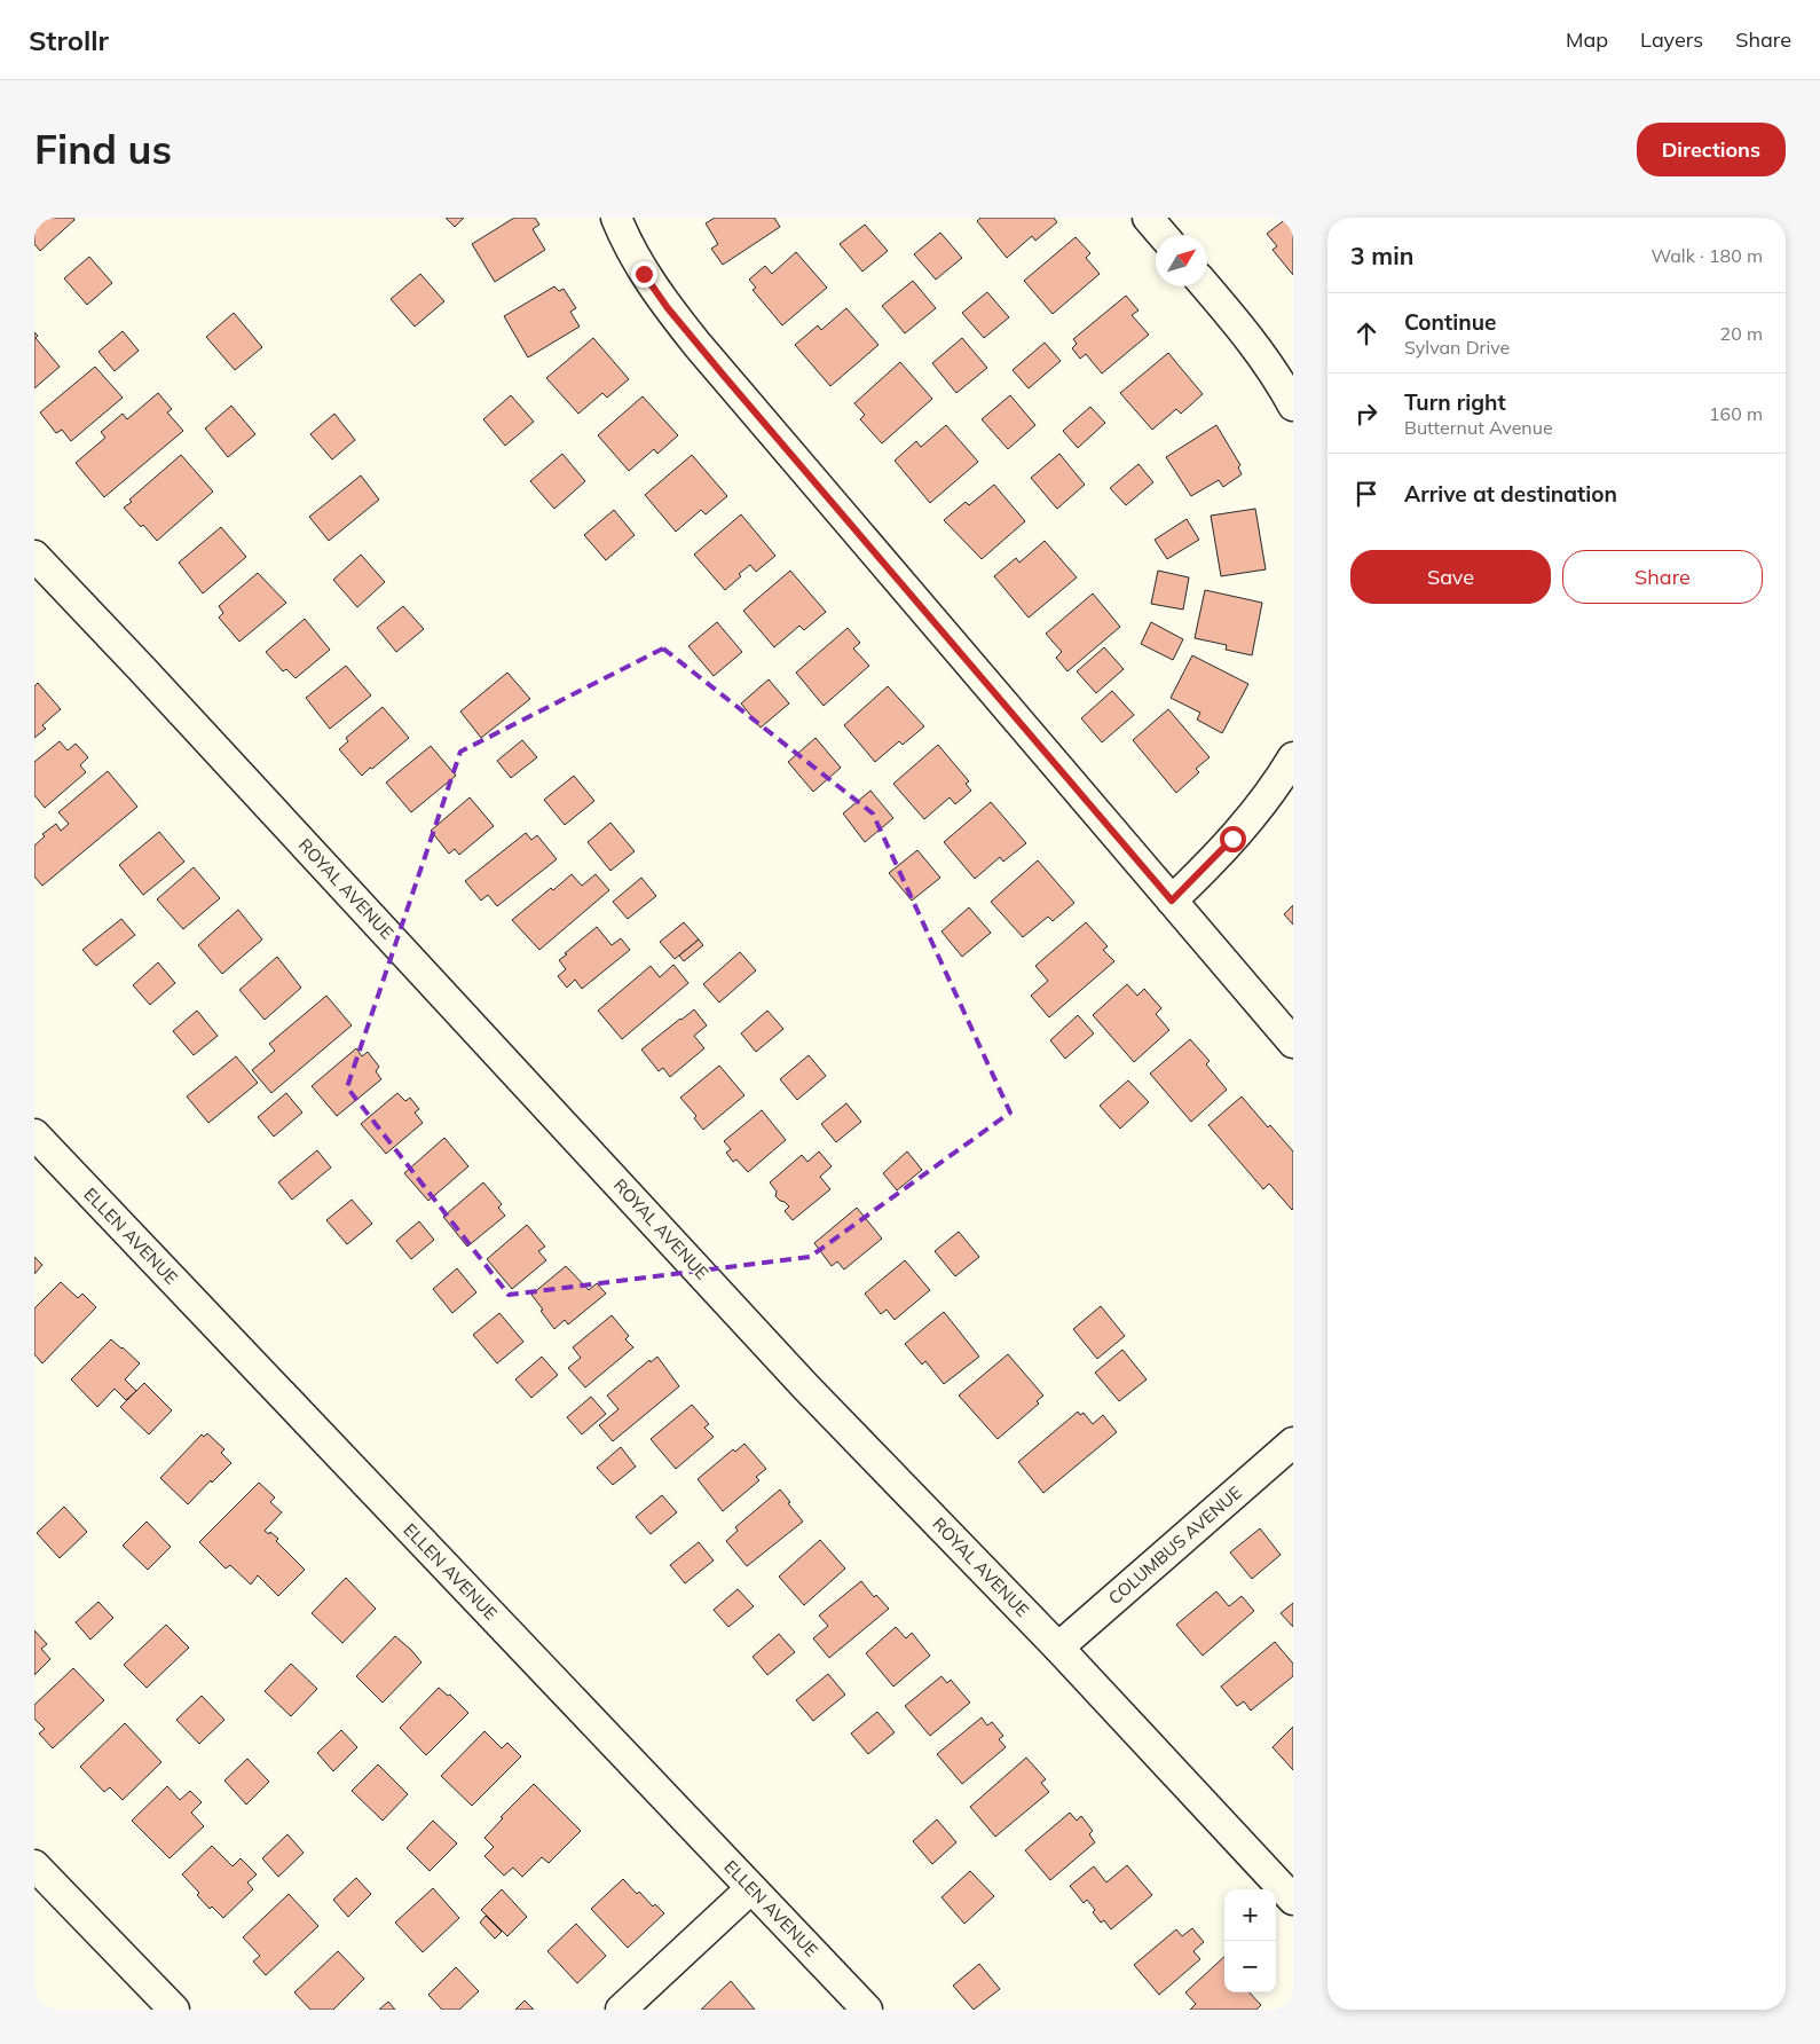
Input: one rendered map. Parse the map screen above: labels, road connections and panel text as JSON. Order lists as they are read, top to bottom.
{
  "streets": {
    "street": ["ROYAL AVENUE", "ELLEN AVENUE", "COLUMBUS AVENUE"]
  },
  "crossings": [
    ["ROYAL AVENUE", "COLUMBUS AVENUE"]
  ],
  "north": "top right",
  "page": {
    "header": "Strollr",
    "nav": ["Map", "Layers", "Share"],
    "buttons": [
      "Directions",
      ["Save", "Share"]
    ],
    "title": "Find us",
    "heading": ["3 min", "Walk · 180 m"],
    "list": [
      ["Continue", "Sylvan Drive", "20 m"],
      ["Turn right", "Butternut Avenue", "160 m"],
      "Arrive at destination"
    ],
    "map_buttons": ["+", "−"]
  }
}
